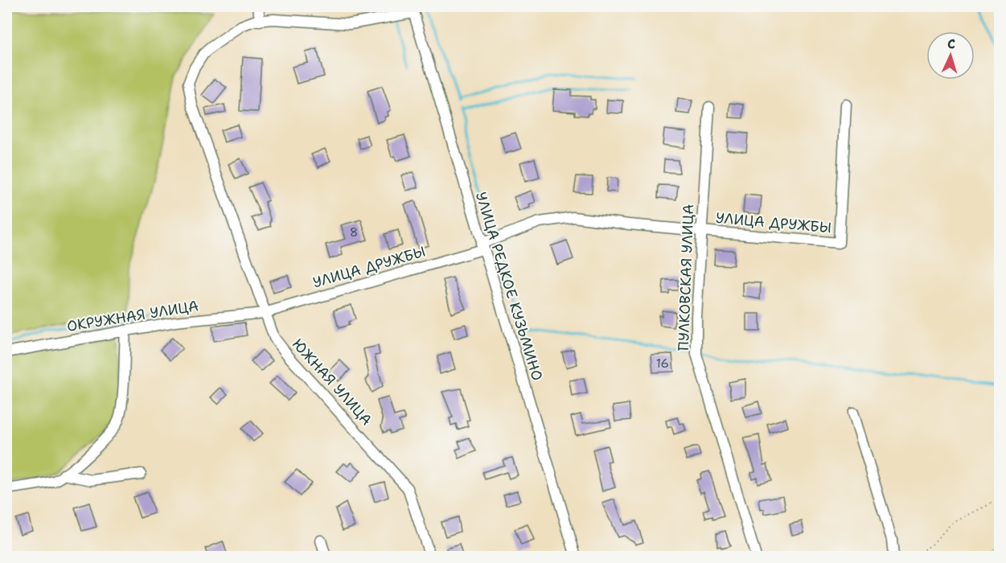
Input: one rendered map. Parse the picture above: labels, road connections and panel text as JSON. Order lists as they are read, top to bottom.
{
  "streets": {
    "street": [
      "УЛИЦА ДРУЖБЫ",
      "ПУЛКОВСКАЯ УЛИЦА",
      "УЛИЦА РЕДКОЕ КУЗЬМИНО",
      "ОКРУЖНАЯ УЛИЦА",
      "ЮЖНАЯ УЛИЦА"
    ]
  },
  "crossings": [
    ["УЛИЦА ДРУЖБЫ", "ПУЛКОВСКАЯ УЛИЦА"],
    ["УЛИЦА ДРУЖБЫ", "УЛИЦА РЕДКОЕ КУЗЬМИНО"],
    ["УЛИЦА ДРУЖБЫ", "ОКРУЖНАЯ УЛИЦА"],
    ["УЛИЦА ДРУЖБЫ", "ЮЖНАЯ УЛИЦА"],
    ["УЛИЦА РЕДКОЕ КУЗЬМИНО", "ЮЖНАЯ УЛИЦА"],
    ["ОКРУЖНАЯ УЛИЦА", "ЮЖНАЯ УЛИЦА"]
  ],
  "house_numbers": ["8", "16"],
  "north": "top"
}
